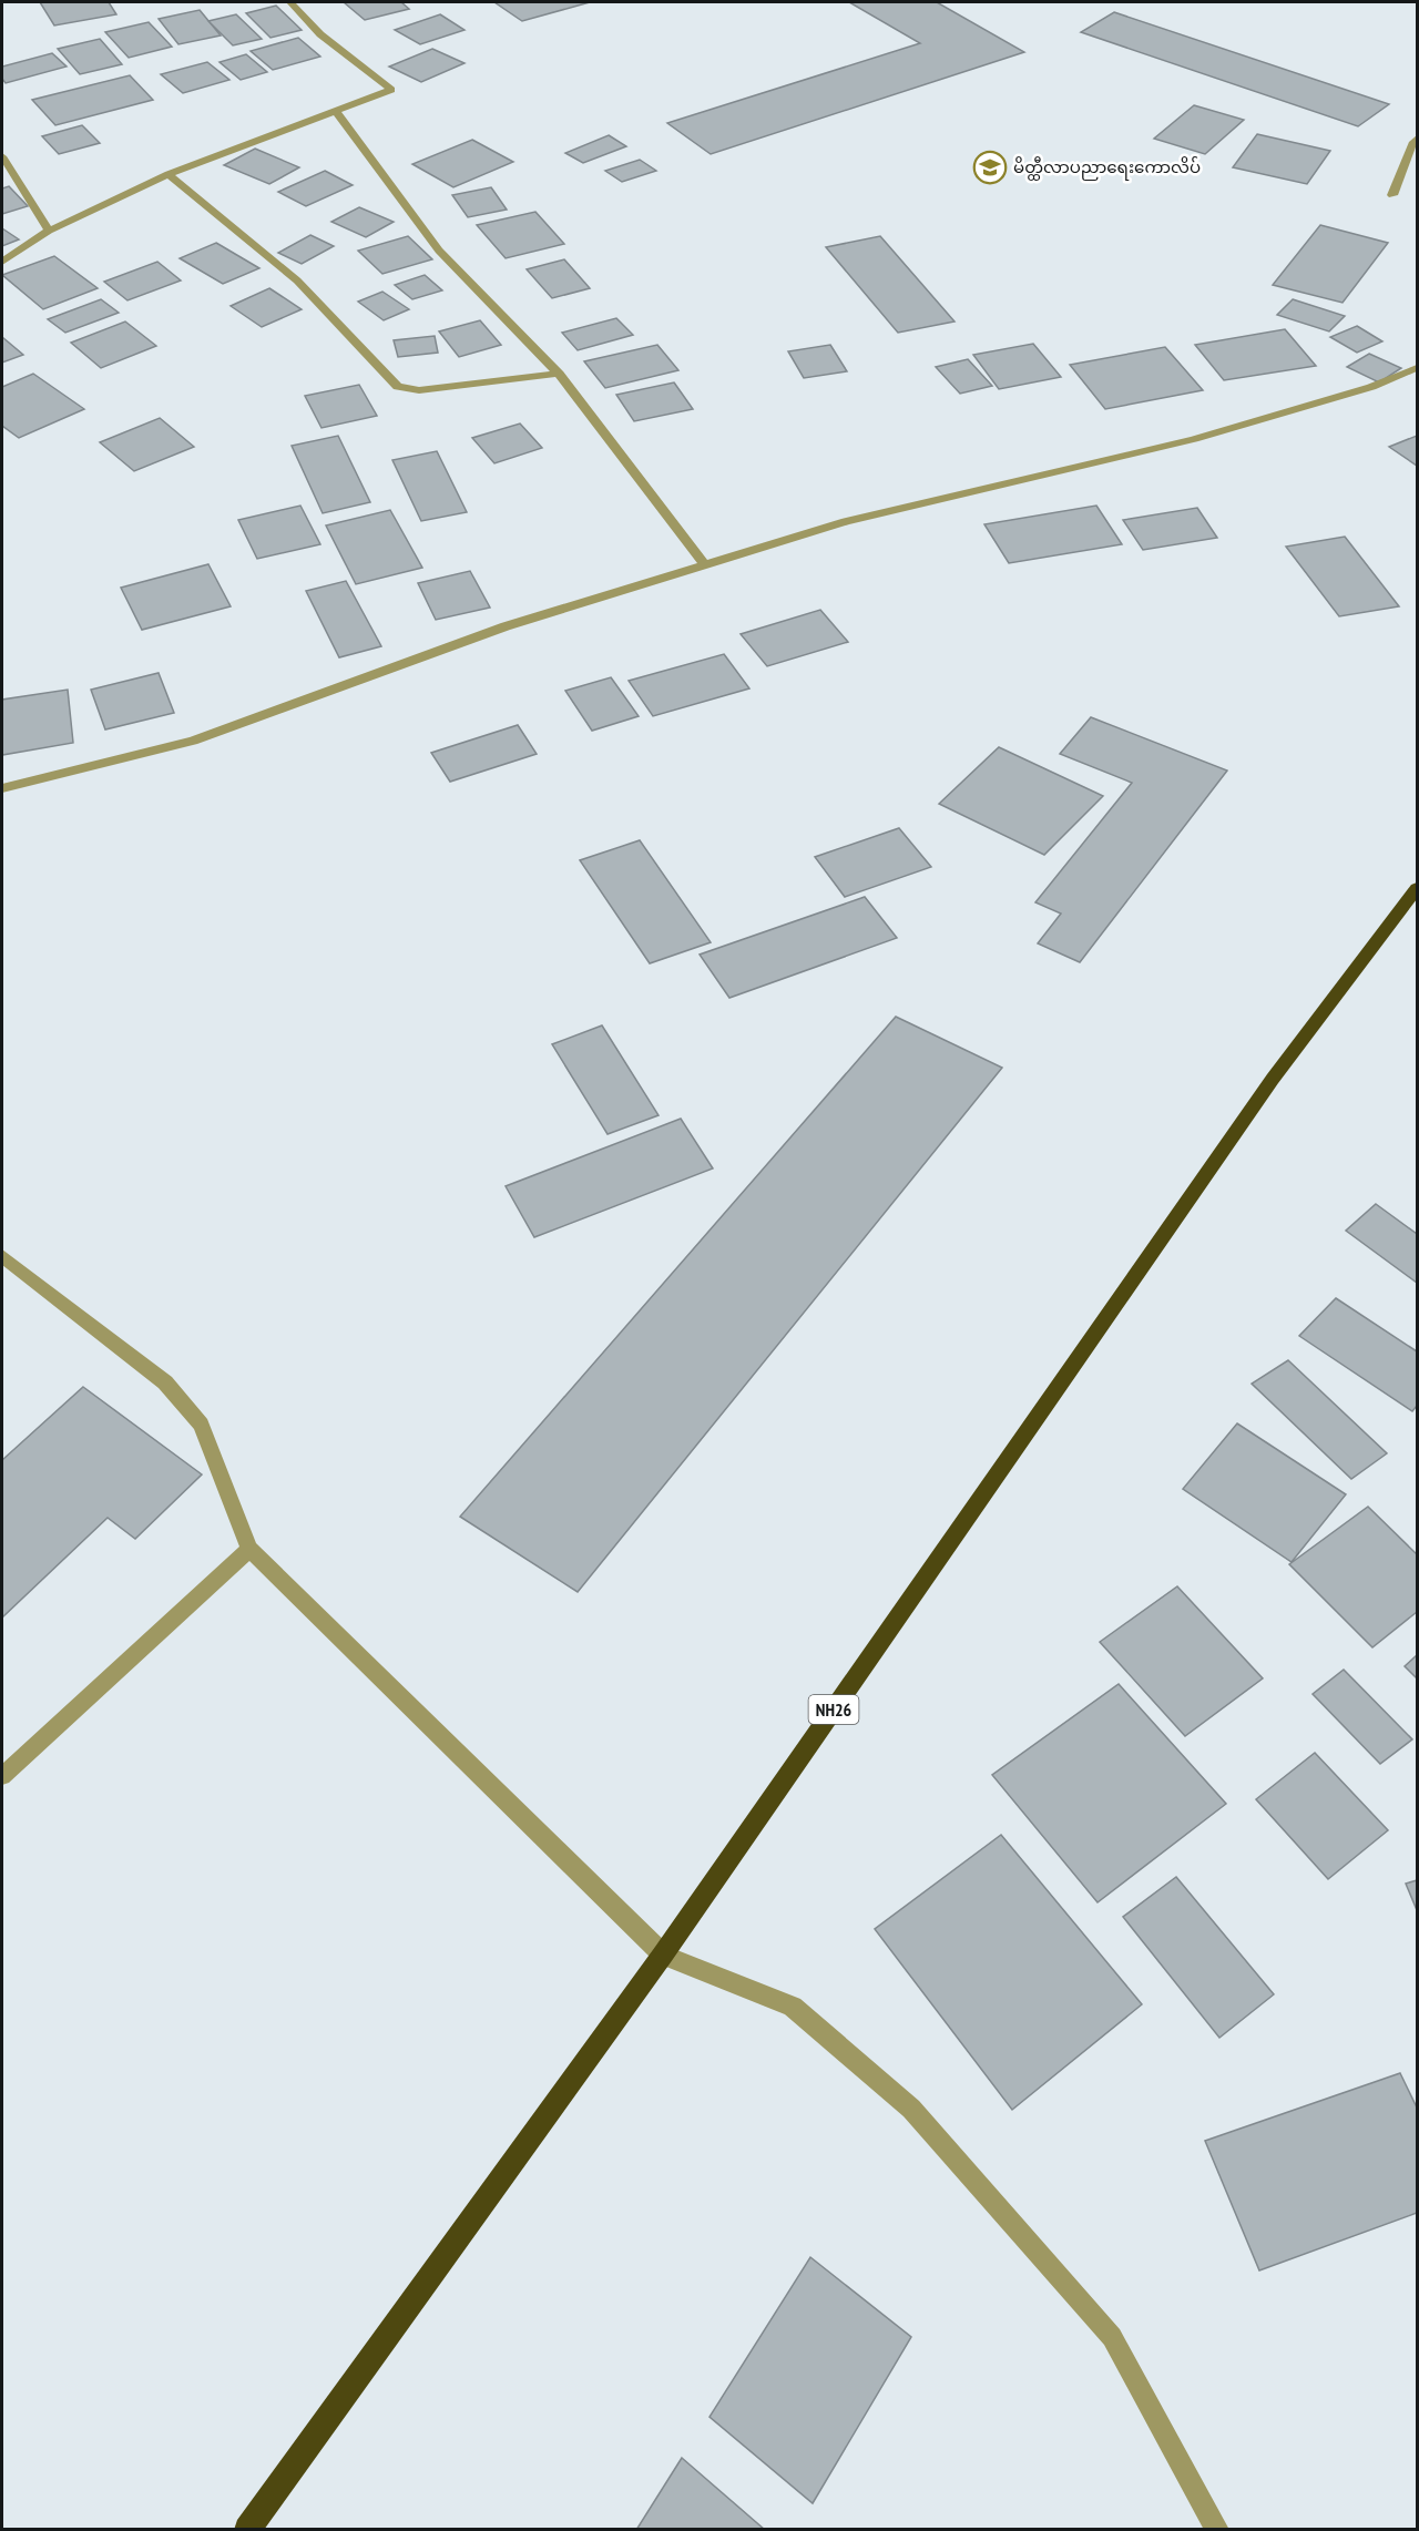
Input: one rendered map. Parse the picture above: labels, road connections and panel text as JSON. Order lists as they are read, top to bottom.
{
  "streets": {
    "highway": ["NH26"]
  },
  "places": {
    "school or university": ["မိတ္ထီလာပညာရေးကောလိပ်"]
  }
}
